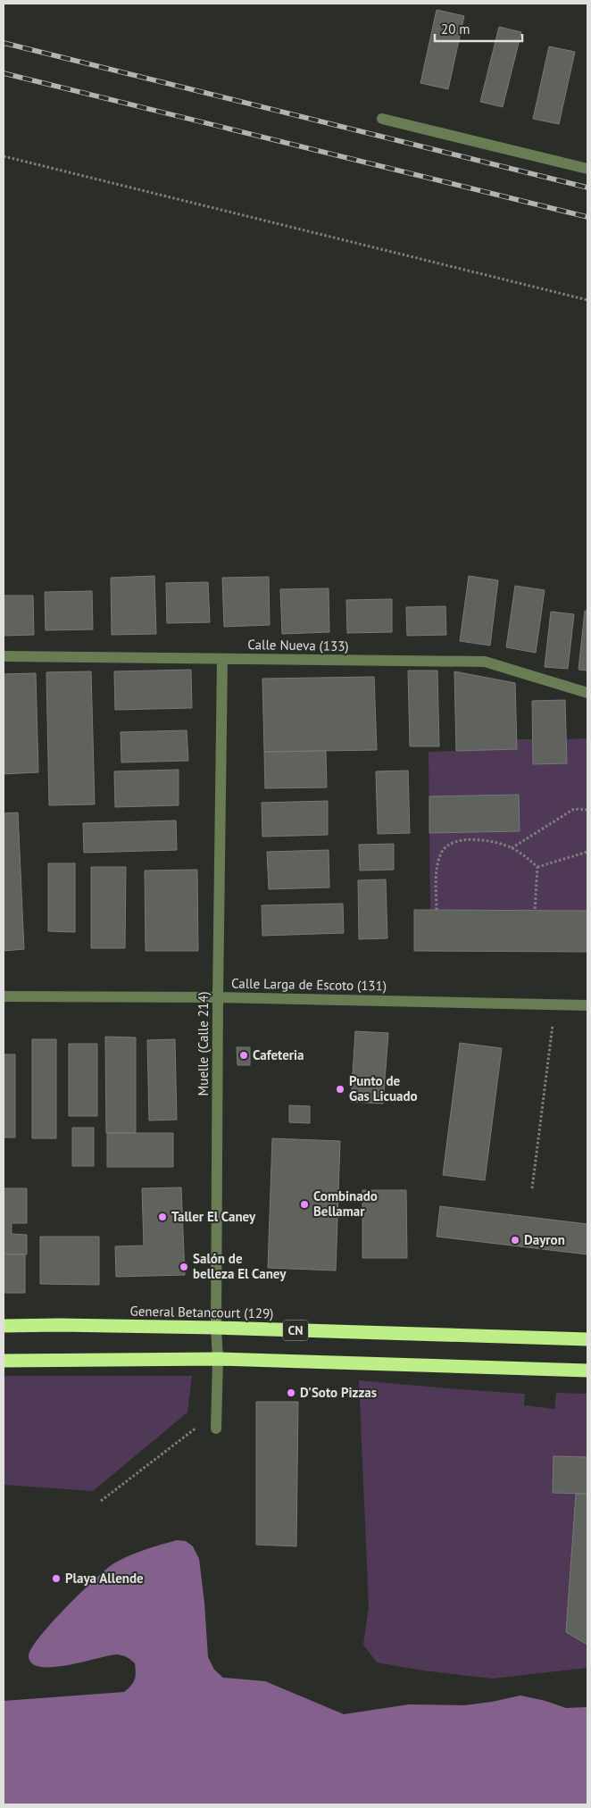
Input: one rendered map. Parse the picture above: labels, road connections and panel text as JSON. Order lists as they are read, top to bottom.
{
  "streets": {
    "highway": ["General Betancourt (129)", "CN"],
    "street": ["Calle Nueva (133)", "Calle Larga de Escoto (131)", "Muelle (Calle 214)"]
  },
  "crossings": [
    ["Calle Nueva (133)", "Muelle (Calle 214)"],
    ["Calle Larga de Escoto (131)", "Muelle (Calle 214)"],
    ["Muelle (Calle 214)", "General Betancourt (129)"],
    ["Muelle (Calle 214)", "CN"]
  ],
  "places": [
    "Cafeteria",
    "Punto de Gas Licuado",
    "Combinado Bellamar",
    "Taller El Caney",
    "Dayron",
    "Salón de belleza El Caney",
    "D'Soto Pizzas",
    "Playa Allende"
  ],
  "scale_bar": "20 m"
}
